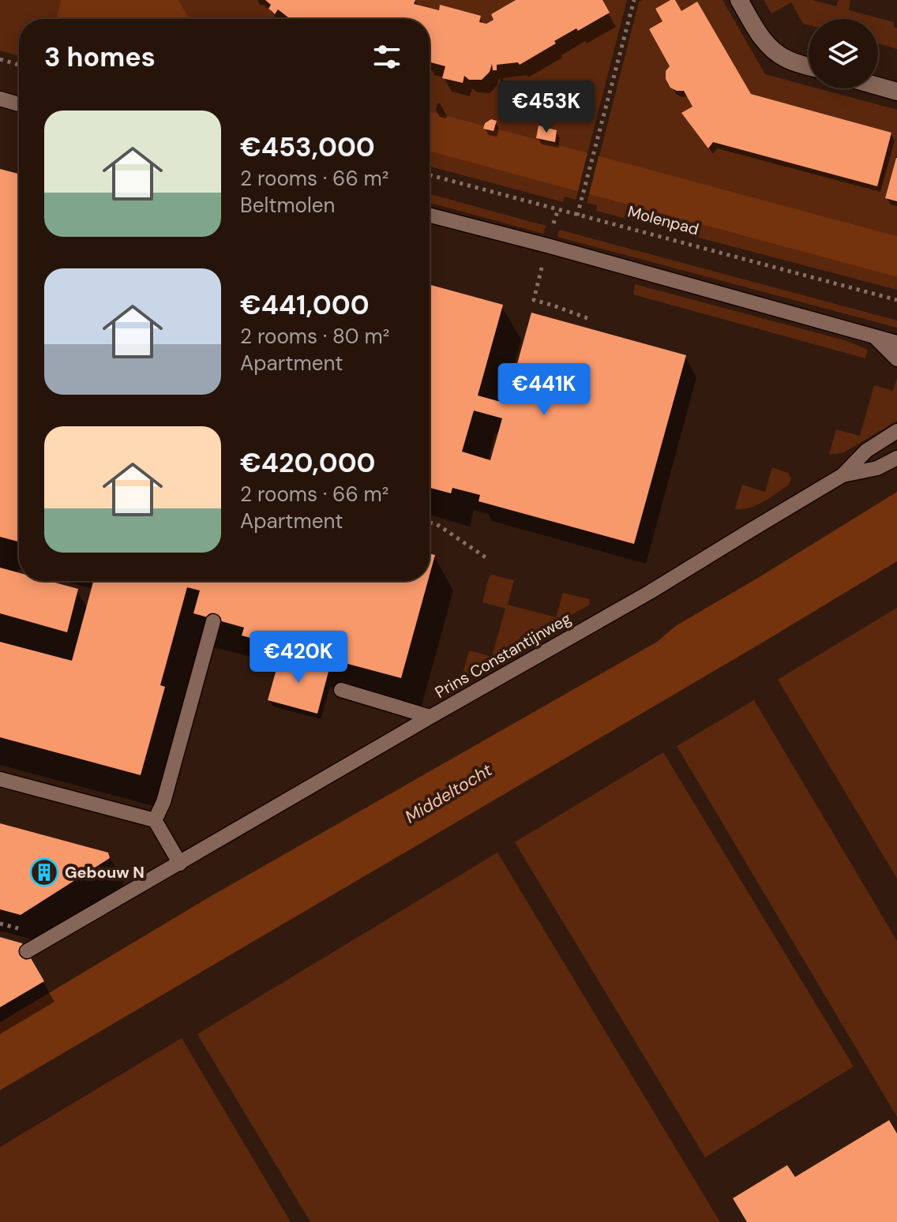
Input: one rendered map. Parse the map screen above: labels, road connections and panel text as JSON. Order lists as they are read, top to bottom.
{
  "streets": {
    "lane": ["Prins Constantijnweg"],
    "path": ["Molenpad"]
  },
  "water": ["Middeltocht"],
  "places": {
    "building": ["Gebouw N"]
  },
  "page": {
    "heading": "3 homes",
    "price": ["€453K", "€441K", "€420K"],
    "list": [
      {
        "name": "€453,000",
        "note": "2 rooms · 66 m² · Beltmolen"
      },
      {
        "name": "€441,000",
        "note": "2 rooms · 80 m² · Apartment"
      },
      {
        "name": "€420,000",
        "note": "2 rooms · 66 m² · Apartment"
      }
    ]
  }
}
